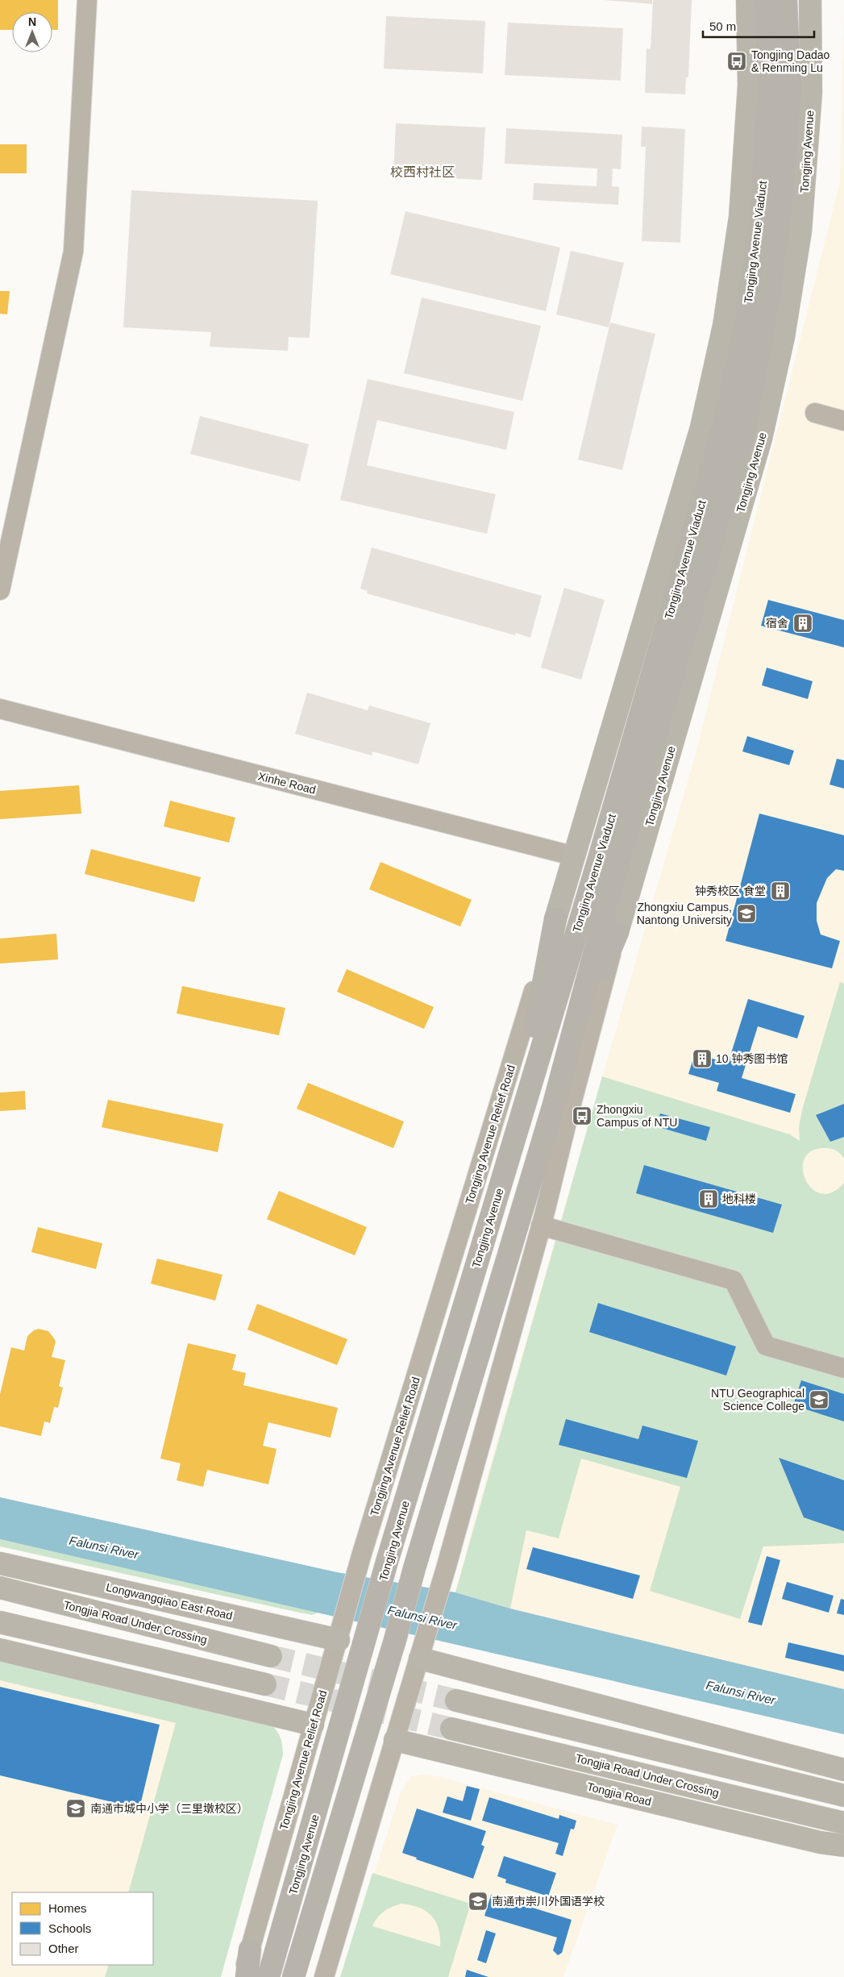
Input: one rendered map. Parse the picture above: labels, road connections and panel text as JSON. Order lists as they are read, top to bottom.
{
  "streets": {
    "highway": ["Tongjing Avenue", "Tongjing Avenue Viaduct"],
    "main road": ["Longwangqiao East Road", "Tongjia Road Under Crossing", "Tongjia Road"],
    "street": ["Xinhe Road", "Tongjing Avenue Relief Road"]
  },
  "crossings": [
    ["Tongjing Avenue", "Tongjing Avenue Viaduct"],
    ["Tongjing Avenue Relief Road", "Longwangqiao East Road"]
  ],
  "districts": ["校西村社区"],
  "water": ["Falunsi River"],
  "places": {
    "bus stop": ["Tongjing Dadao & Renming Lu", "Zhongxiu Campus of NTU"],
    "building": [
      "宿舍",
      "钟秀校区 食堂",
      "10 钟秀图书馆",
      "地科楼"
    ],
    "school or university": [
      "Zhongxiu Campus, Nantong University",
      "NTU Geographical Science College",
      "南通市城中小学（三里墩校区）",
      "南通市崇川外国语学校"
    ]
  },
  "legend": ["Homes", "Schools", "Other"],
  "scale_bar": "50 m",
  "north": "top"
}
